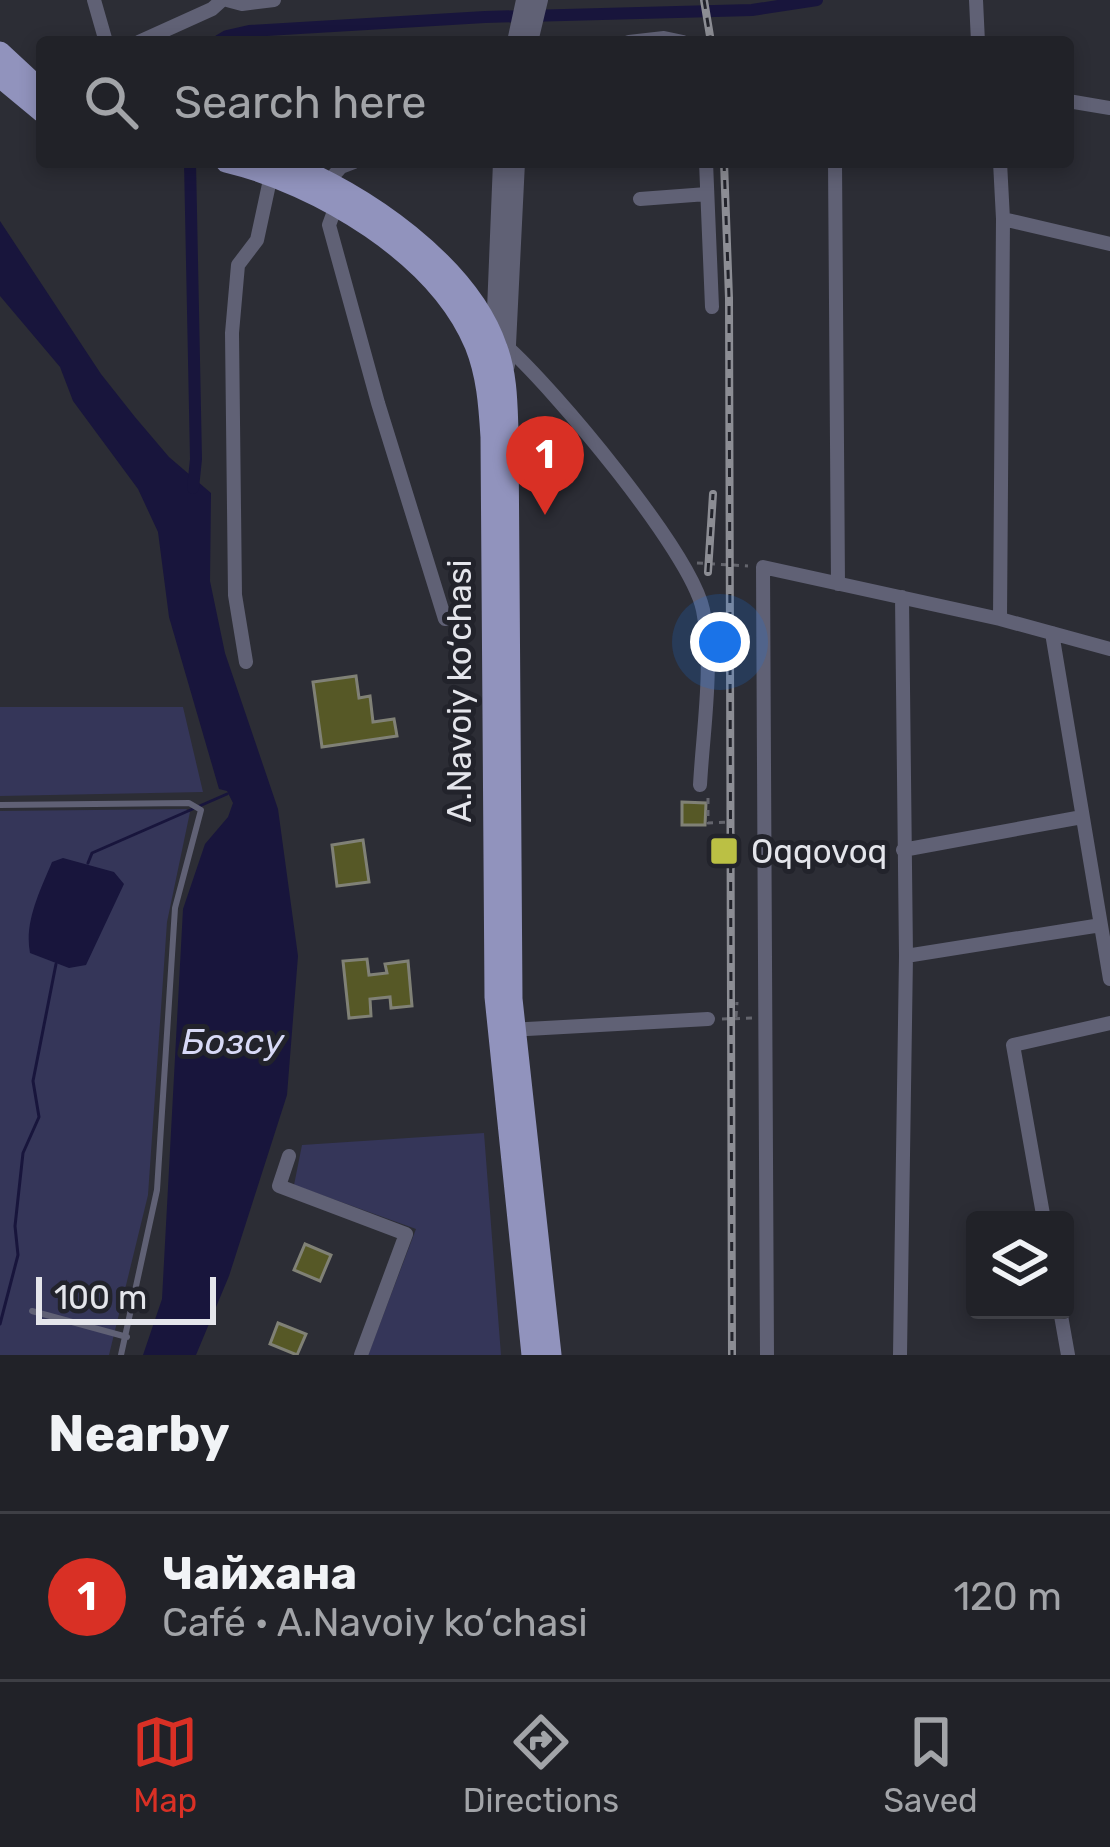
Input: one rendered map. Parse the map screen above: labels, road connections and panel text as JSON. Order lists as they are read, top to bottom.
{
  "water": ["Бозсу"],
  "places": {
    "transit": ["Oqqovoq"]
  },
  "scale_bar": "100 m",
  "page": {
    "search": "Search here",
    "pins": "1",
    "scale": "100 m",
    "heading": "Nearby",
    "list": [
      {
        "mark": "1",
        "name": "Чайхана",
        "note": "Café · A.Navoiy ko‘chasi",
        "value": "120 m"
      }
    ],
    "nav": ["Map", "Directions", "Saved"]
  }
}
